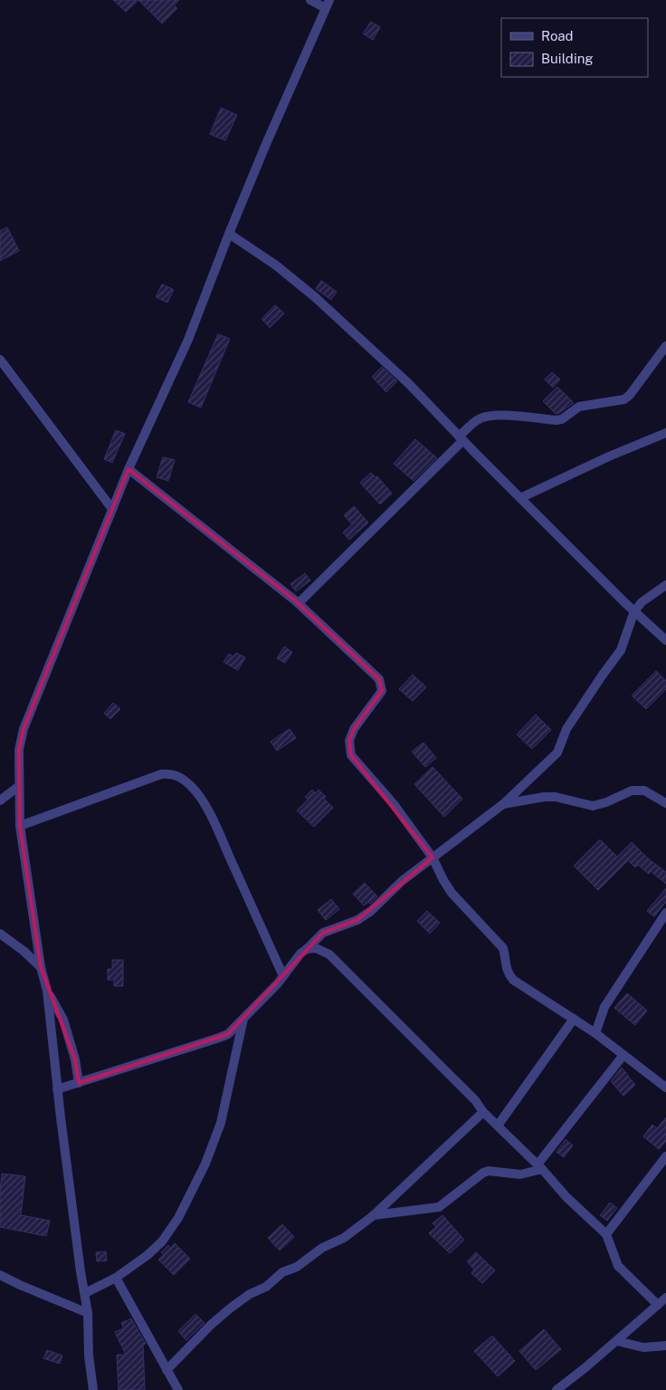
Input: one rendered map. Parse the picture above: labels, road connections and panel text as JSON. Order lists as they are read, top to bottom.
{
  "legend": ["Road", "Building"]
}
